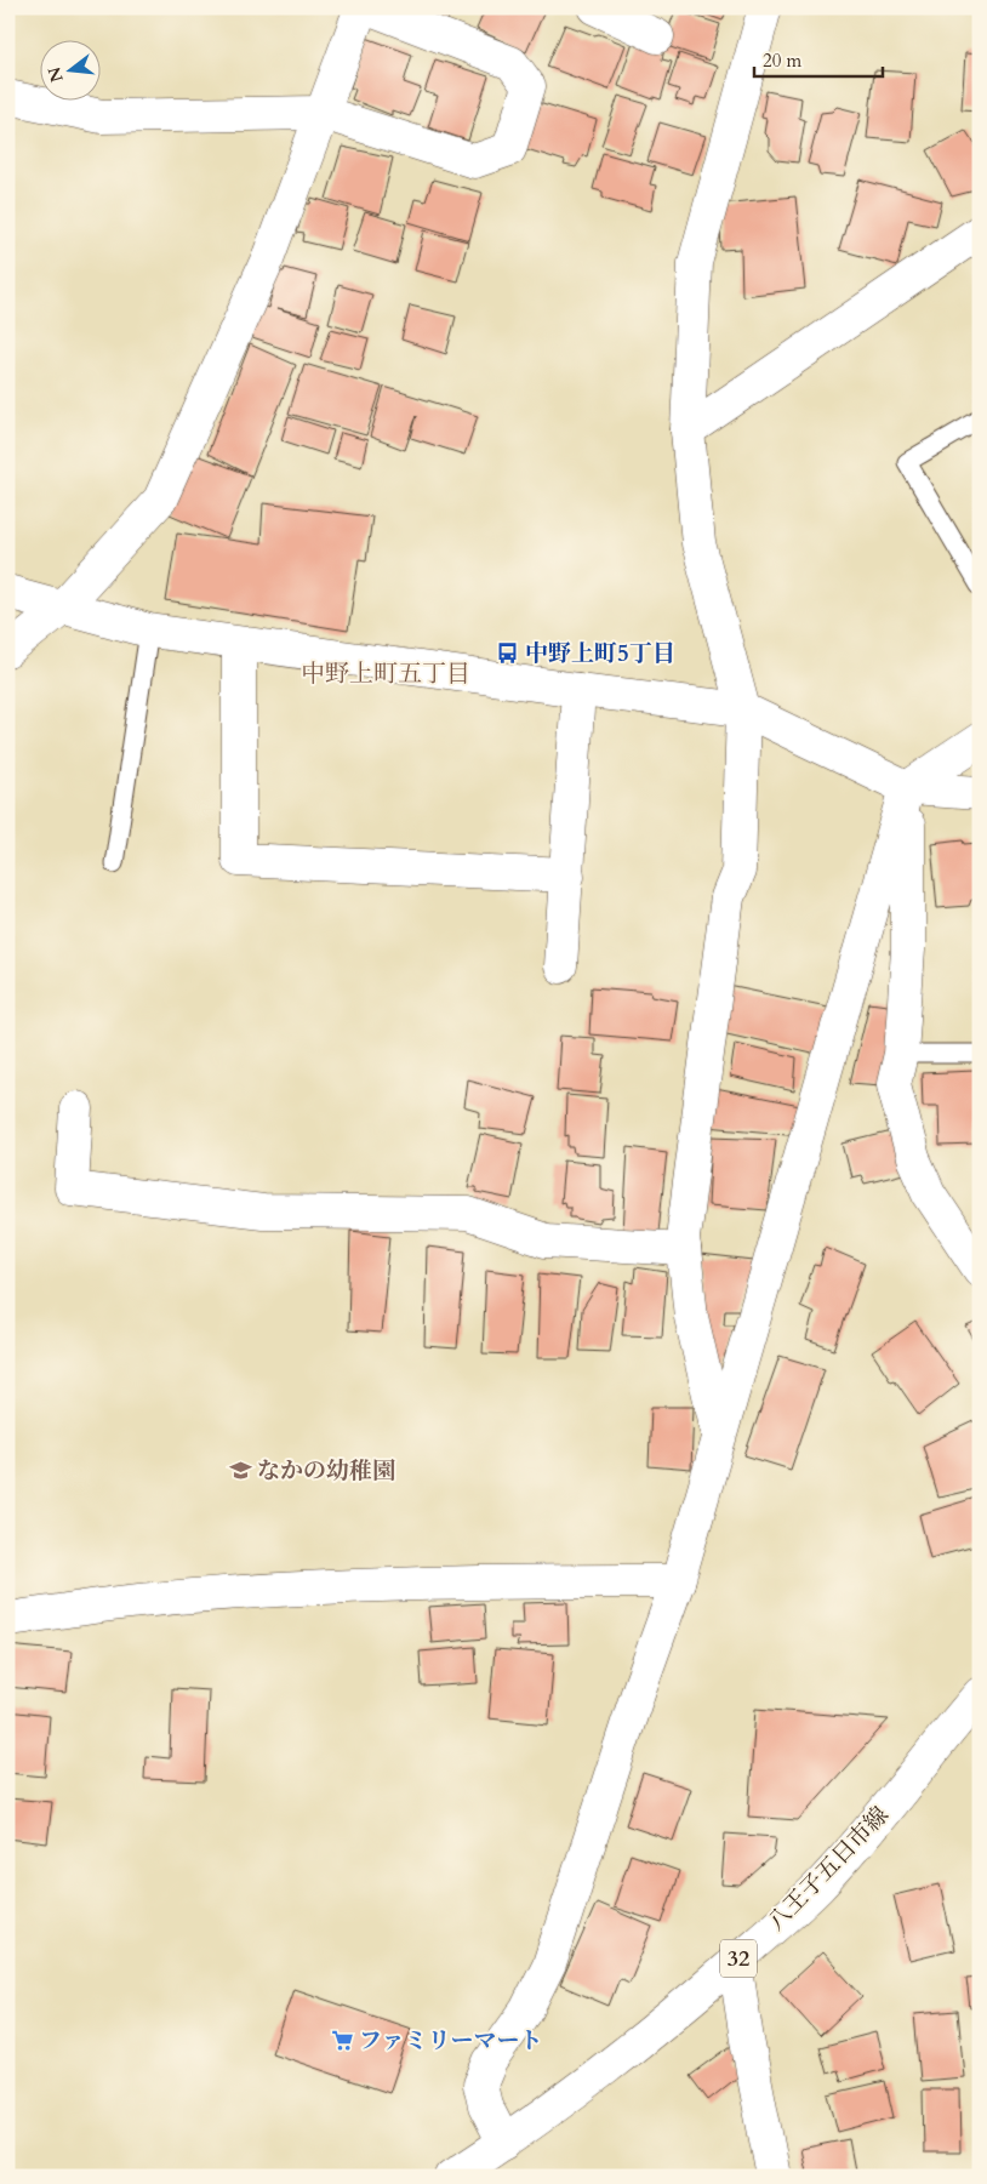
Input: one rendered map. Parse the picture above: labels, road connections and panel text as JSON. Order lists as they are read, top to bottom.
{
  "streets": {
    "street": ["八王子五日市線", "32"]
  },
  "districts": ["中野上町五丁目"],
  "places": {
    "bus stop": ["中野上町5丁目"],
    "school or university": ["なかの幼稚園"],
    "supermarket": ["ファミリーマート"]
  },
  "scale_bar": "20 m",
  "north": "left"
}
